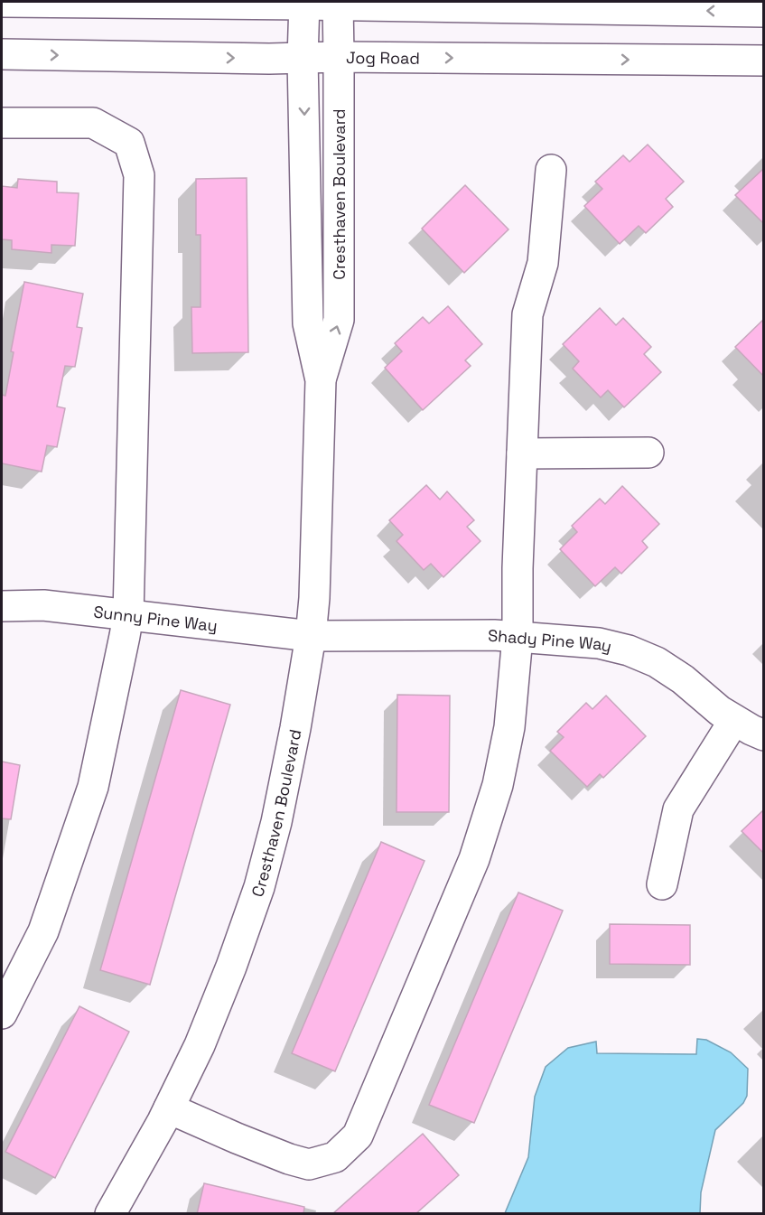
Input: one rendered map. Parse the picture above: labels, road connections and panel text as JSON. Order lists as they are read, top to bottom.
{
  "streets": {
    "street": [
      "Jog Road",
      "Cresthaven Boulevard",
      "Sunny Pine Way",
      "Shady Pine Way"
    ]
  },
  "crossings": [
    ["Jog Road", "Cresthaven Boulevard"],
    ["Cresthaven Boulevard", "Sunny Pine Way"],
    ["Cresthaven Boulevard", "Shady Pine Way"],
    ["Sunny Pine Way", "Shady Pine Way"]
  ]
}
